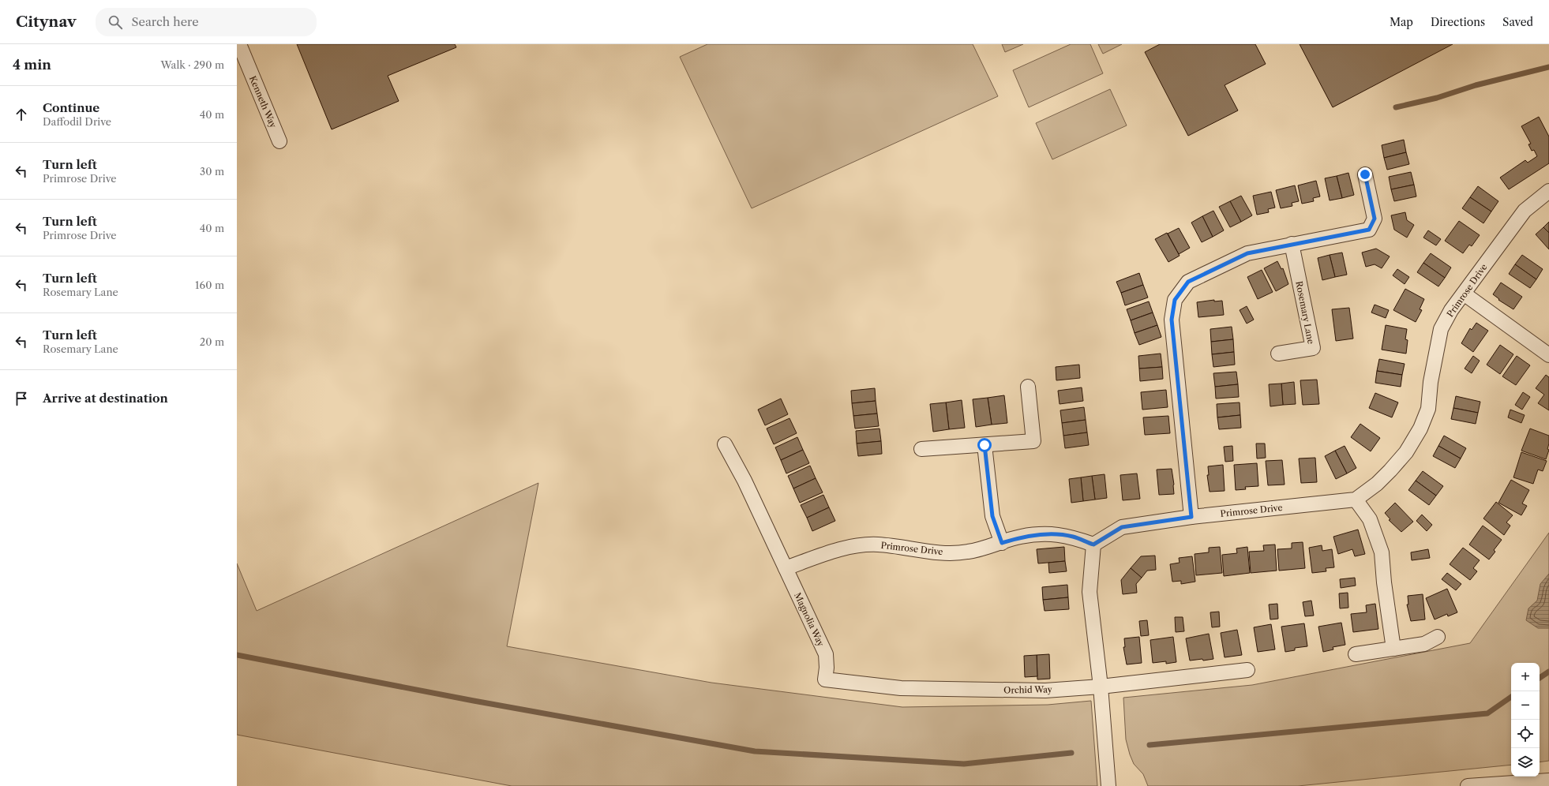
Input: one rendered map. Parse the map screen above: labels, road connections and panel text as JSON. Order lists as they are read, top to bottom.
{
  "streets": {
    "street": [
      "Kenneth Way",
      "Primrose Drive",
      "Rosemary Lane",
      "Magnolia Way",
      "Orchid Way"
    ]
  },
  "crossings": [
    ["Primrose Drive", "Magnolia Way"],
    ["Magnolia Way", "Orchid Way"]
  ],
  "page": {
    "header": "Citynav",
    "search": "Search here",
    "nav": ["Map", "Directions", "Saved"],
    "heading": ["4 min", "Walk · 290 m"],
    "list": [
      ["Continue", "Daffodil Drive", "40 m"],
      ["Turn left", "Primrose Drive", "30 m"],
      ["Turn left", "Primrose Drive", "40 m"],
      ["Turn left", "Rosemary Lane", "160 m"],
      ["Turn left", "Rosemary Lane", "20 m"],
      "Arrive at destination"
    ],
    "map_buttons": ["+", "−"]
  }
}
